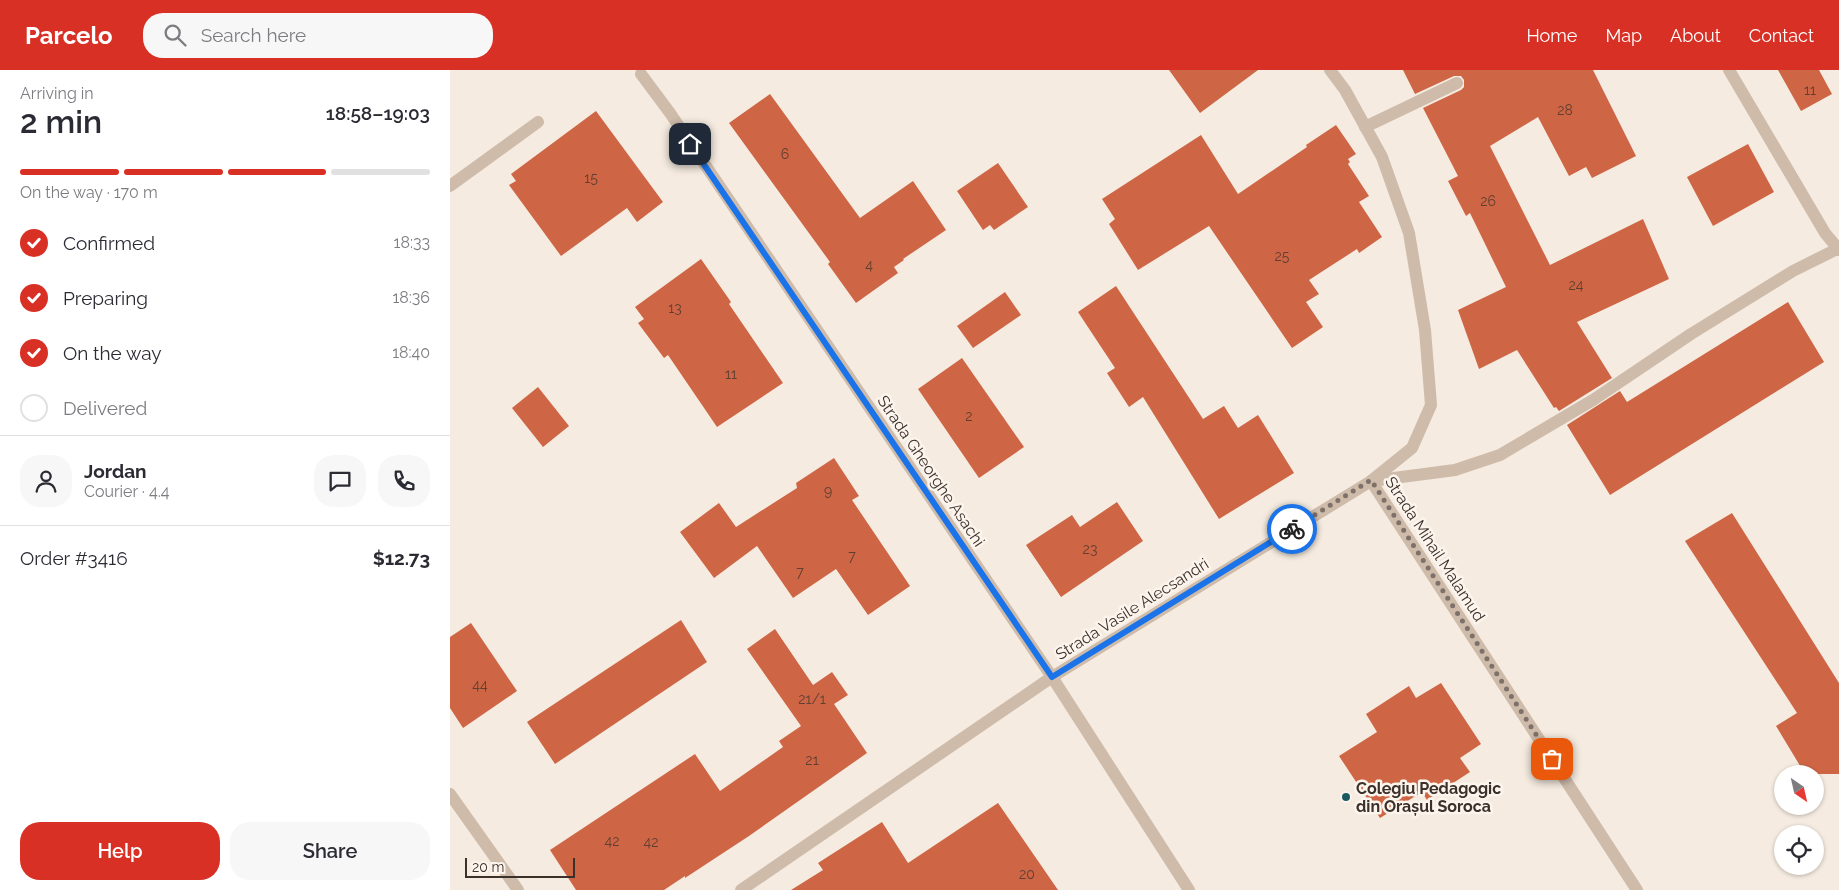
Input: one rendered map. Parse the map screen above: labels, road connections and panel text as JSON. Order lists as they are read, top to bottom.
{
  "streets": {
    "street": ["Strada Gheorghe Asachi", "Strada Mihail Malamud", "Strada Vasile Alecsandri"]
  },
  "crossings": [
    ["Strada Gheorghe Asachi", "Strada Vasile Alecsandri"],
    ["Strada Mihail Malamud", "Strada Vasile Alecsandri"]
  ],
  "places": ["Colegiu Pedagogic din Orașul Soroca"],
  "house_numbers": [
    "11",
    "28",
    "6",
    "15",
    "26",
    "25",
    "4",
    "24",
    "13",
    "11",
    "2",
    "9",
    "23",
    "7",
    "7",
    "44",
    "21/1",
    "21",
    "42",
    "42",
    "20"
  ],
  "scale_bar": "20 m",
  "north": "bottom right",
  "page": {
    "header": "Parcelo",
    "search": "Search here",
    "nav": [
      "Home",
      "Map",
      "About",
      "Contact"
    ],
    "heading": ["2 min", "Arriving in", "18:58–19:03"],
    "panel": [
      "Jordan",
      "Courier · 4.4",
      "Order #3416",
      "$12.73"
    ],
    "bar": "On the way · 170 m",
    "list": [
      ["Confirmed", "18:33"],
      ["Preparing", "18:36"],
      ["On the way", "18:40"],
      "Delivered"
    ],
    "buttons": ["Help", "Share"],
    "scale": "20 m"
  }
}
